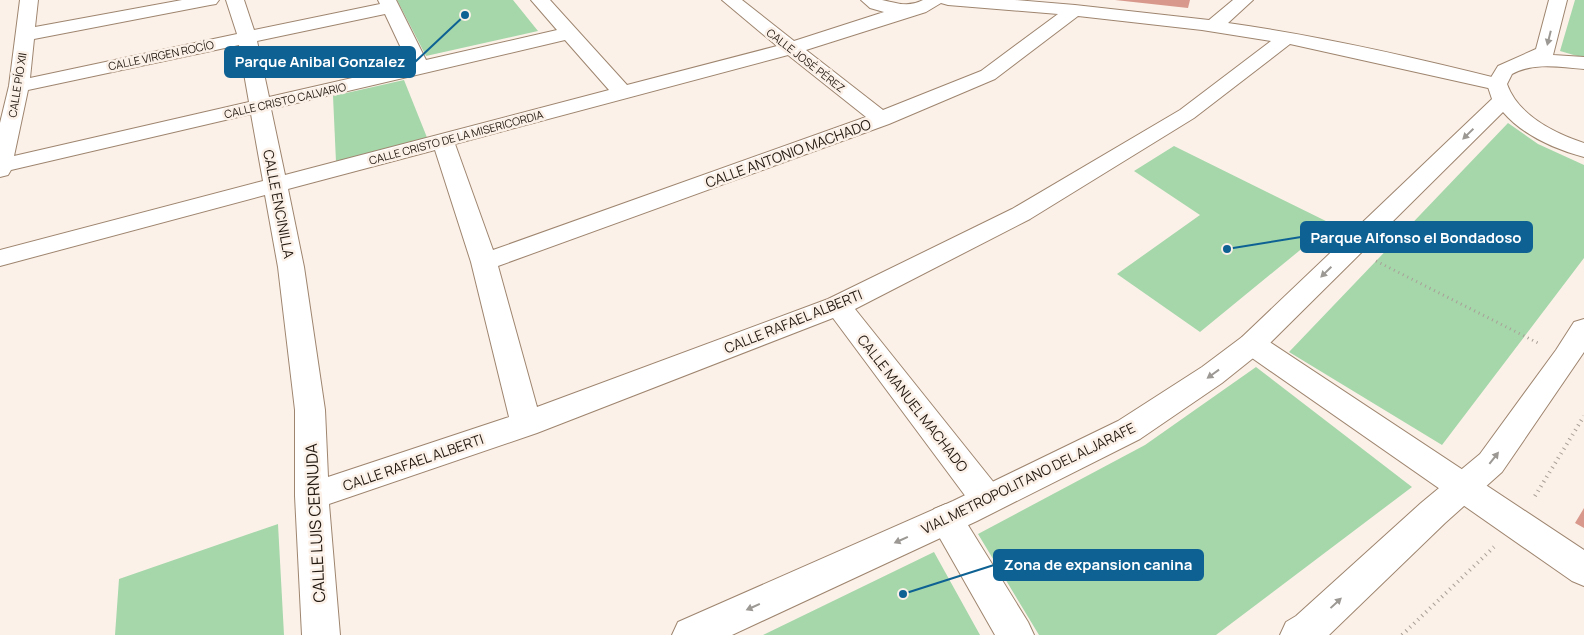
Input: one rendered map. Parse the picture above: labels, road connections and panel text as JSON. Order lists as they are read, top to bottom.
{
  "streets": {
    "street": [
      "CALLE VIRGEN ROCÍO",
      "CALLE JOSÉ PÉREZ",
      "CALLE PÍO XII",
      "CALLE CRISTO CALVARIO",
      "CALLE CRISTO DE LA MISERICORDIA",
      "CALLE ANTONIO MACHADO",
      "CALLE ENCINILLA",
      "CALLE RAFAEL ALBERTI",
      "CALLE MANUEL MACHADO",
      "VIAL METROPOLITANO DEL ALJARAFE",
      "CALLE LUIS CERNUDA"
    ]
  },
  "crossings": [
    ["CALLE VIRGEN ROCÍO", "CALLE PÍO XII"],
    ["CALLE VIRGEN ROCÍO", "CALLE ENCINILLA"],
    ["CALLE JOSÉ PÉREZ", "CALLE CRISTO DE LA MISERICORDIA"],
    ["CALLE JOSÉ PÉREZ", "CALLE ANTONIO MACHADO"],
    ["CALLE PÍO XII", "CALLE CRISTO CALVARIO"],
    ["CALLE CRISTO CALVARIO", "CALLE ENCINILLA"],
    ["CALLE CRISTO DE LA MISERICORDIA", "CALLE ENCINILLA"],
    ["CALLE ENCINILLA", "CALLE LUIS CERNUDA"],
    ["CALLE RAFAEL ALBERTI", "CALLE MANUEL MACHADO"],
    ["CALLE RAFAEL ALBERTI", "CALLE LUIS CERNUDA"],
    ["CALLE MANUEL MACHADO", "VIAL METROPOLITANO DEL ALJARAFE"]
  ],
  "one_way": ["VIAL METROPOLITANO DEL ALJARAFE"],
  "places": ["Parque Anibal Gonzalez", "Parque Alfonso el Bondadoso", "Zona de expansion canina"]
}
